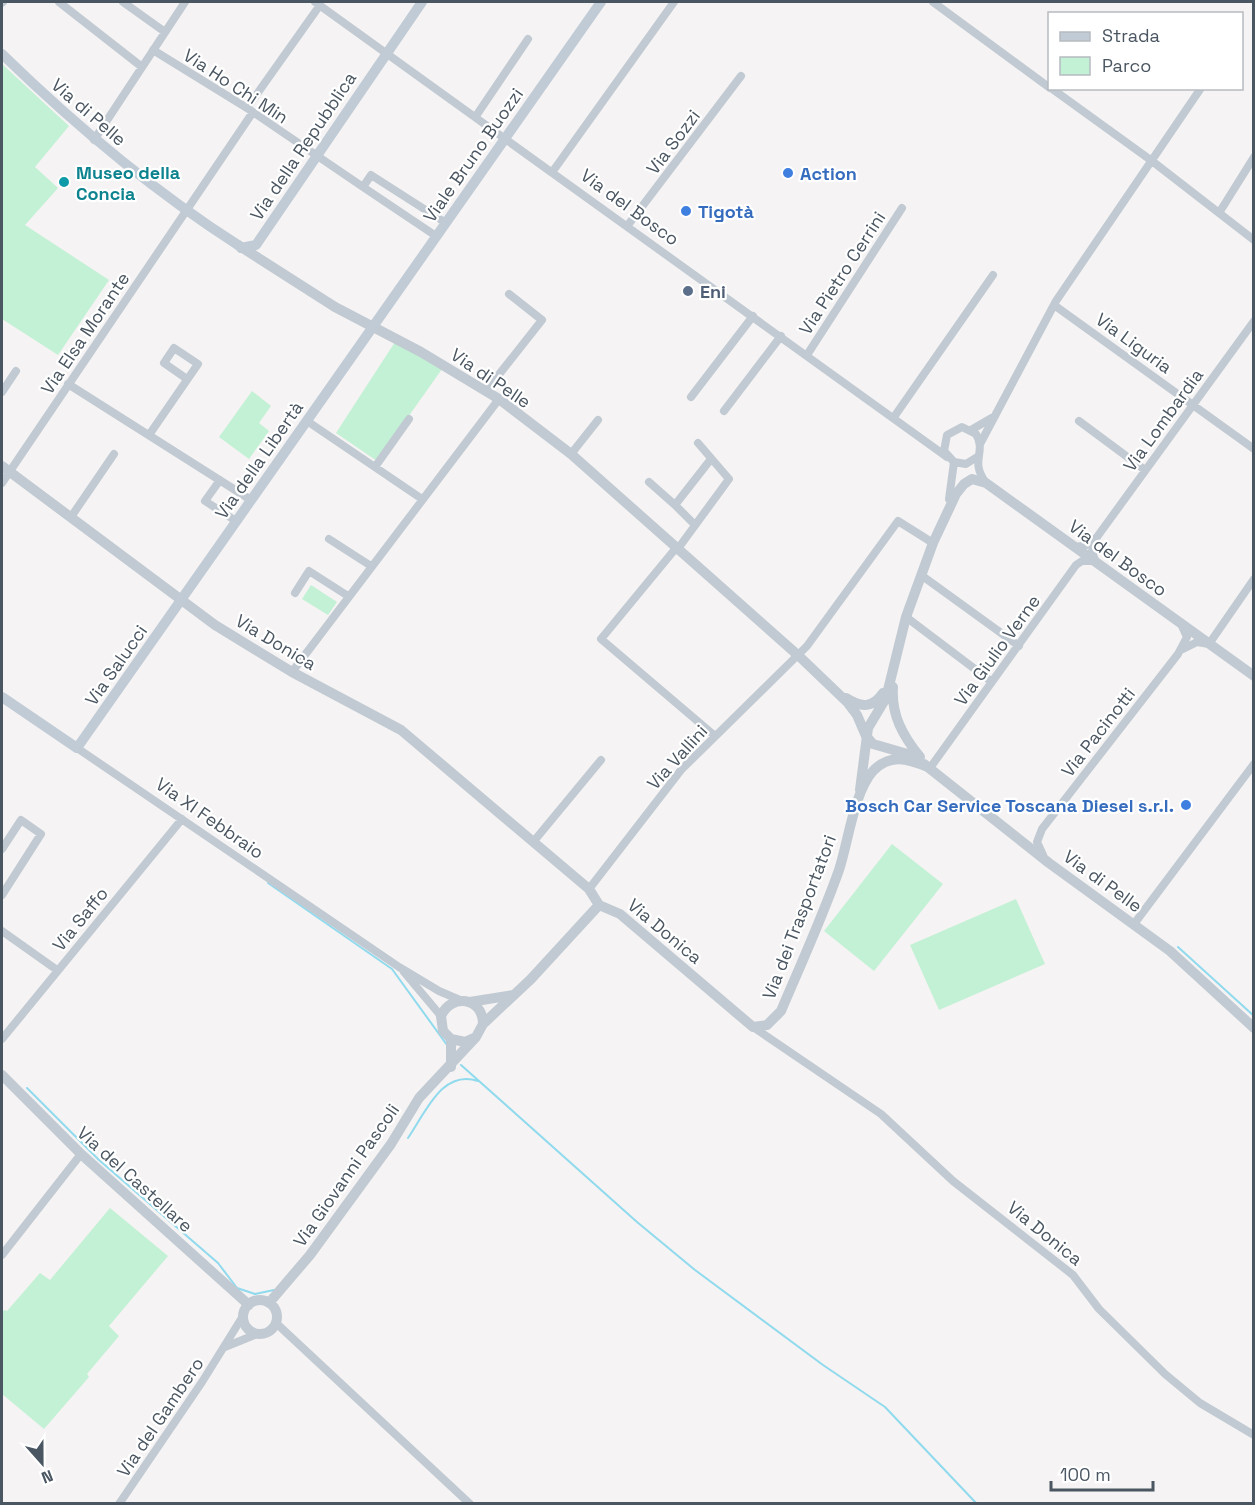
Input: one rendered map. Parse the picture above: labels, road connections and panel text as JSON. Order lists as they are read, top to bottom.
{
  "streets": {
    "main road": [
      "Via di Pelle",
      "Via della Repubblica",
      "Viale Bruno Buozzi",
      "Via della Libertà",
      "Via Salucci",
      "Via XI Febbraio"
    ],
    "street": [
      "Via Ho Chi Min",
      "Via Sozzi",
      "Via del Bosco",
      "Via Pietro Cerrini",
      "Via Elsa Morante",
      "Via Liguria",
      "Via Lombardia",
      "Via Donica",
      "Via Giulio Verne",
      "Via Pacinotti",
      "Via Vallini",
      "Via dei Trasportatori",
      "Via Saffo",
      "Via Giovanni Pascoli",
      "Via del Castellare",
      "Via del Gambero"
    ]
  },
  "crossings": [
    ["Via Ho Chi Min", "Via della Repubblica"],
    ["Via Ho Chi Min", "Viale Bruno Buozzi"],
    ["Via Ho Chi Min", "Via Elsa Morante"],
    ["Via di Pelle", "Via della Repubblica"],
    ["Via di Pelle", "Viale Bruno Buozzi"],
    ["Via di Pelle", "Via Elsa Morante"],
    ["Via di Pelle", "Via della Libertà"],
    ["Via di Pelle", "Via Giulio Verne"],
    ["Via di Pelle", "Via Vallini"],
    ["Via di Pelle", "Via dei Trasportatori"],
    ["Via Sozzi", "Via del Bosco"],
    ["Via della Repubblica", "Via del Bosco"],
    ["Viale Bruno Buozzi", "Via del Bosco"],
    ["Viale Bruno Buozzi", "Via della Libertà"],
    ["Via del Bosco", "Via Pietro Cerrini"],
    ["Via del Bosco", "Via Elsa Morante"],
    ["Via del Bosco", "Via Giulio Verne"],
    ["Via del Bosco", "Via Pacinotti"],
    ["Via Elsa Morante", "Via Donica"],
    ["Via Liguria", "Via Lombardia"],
    ["Via della Libertà", "Via Donica"],
    ["Via della Libertà", "Via Salucci"],
    ["Via Donica", "Via Salucci"],
    ["Via Donica", "Via Vallini"],
    ["Via Donica", "Via dei Trasportatori"],
    ["Via Donica", "Via Giovanni Pascoli"],
    ["Via Giulio Verne", "Via dei Trasportatori"],
    ["Via Salucci", "Via XI Febbraio"],
    ["Via XI Febbraio", "Via Saffo"],
    ["Via XI Febbraio", "Via Giovanni Pascoli"],
    ["Via Giovanni Pascoli", "Via del Castellare"],
    ["Via Giovanni Pascoli", "Via del Gambero"],
    ["Via del Castellare", "Via del Gambero"]
  ],
  "places": [
    "Action",
    "Museo della Concia",
    "Tigotà",
    "Eni",
    "Bosch Car Service Toscana Diesel s.r.l."
  ],
  "legend": ["Strada", "Parco"],
  "scale_bar": "100 m",
  "north": "bottom"
}
